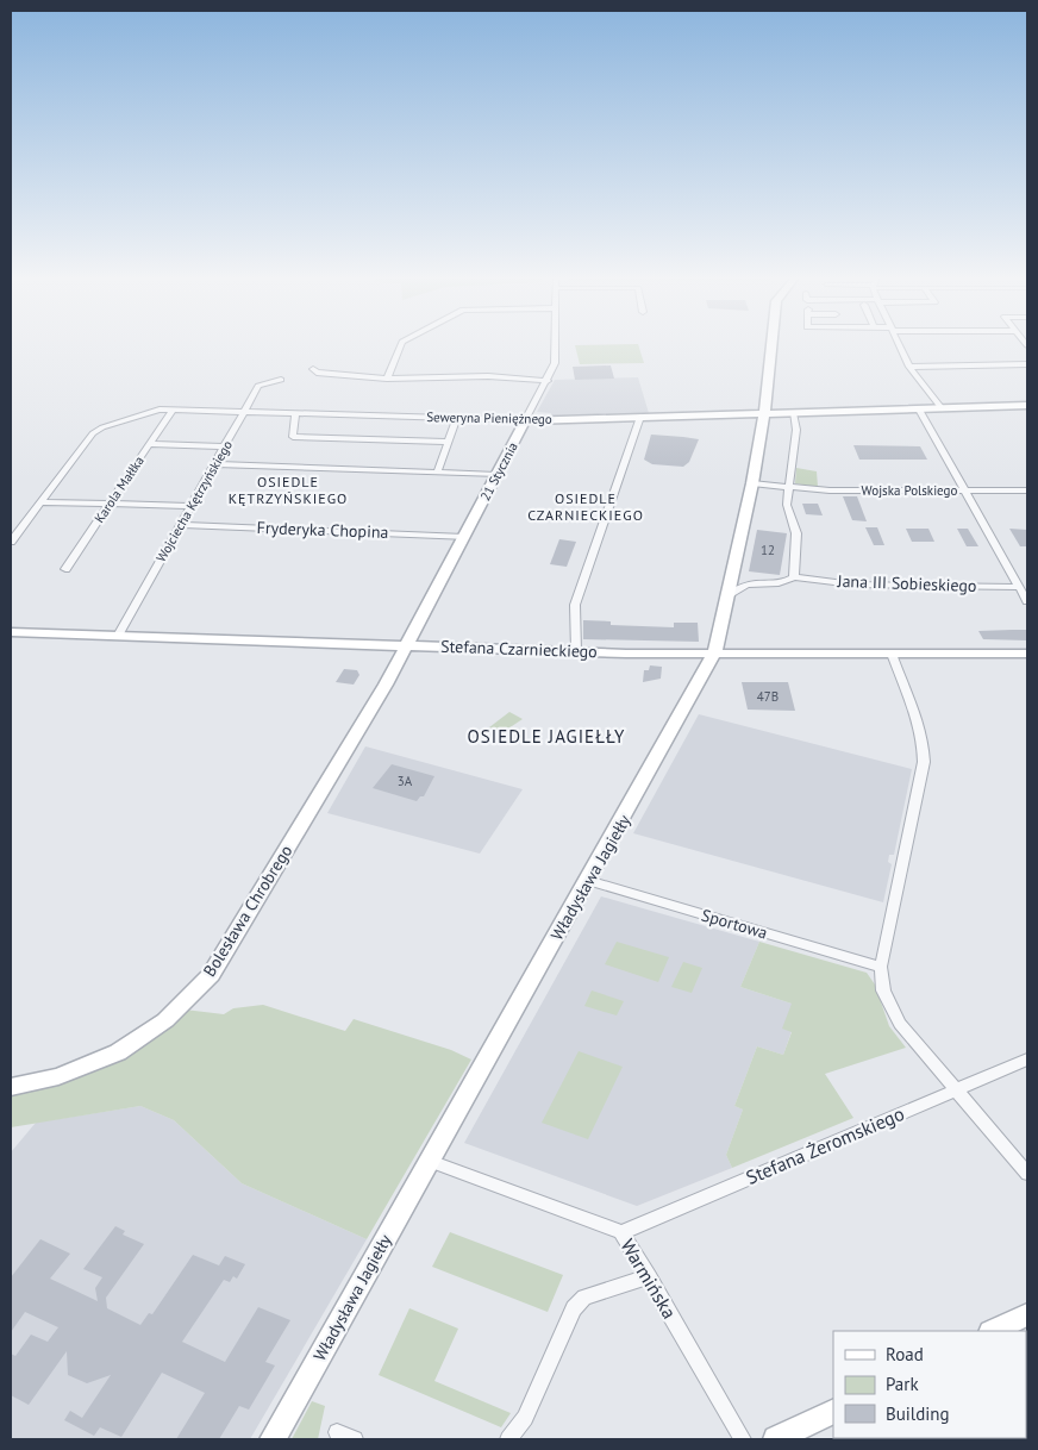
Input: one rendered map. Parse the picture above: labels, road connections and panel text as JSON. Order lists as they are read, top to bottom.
{
  "streets": {
    "street": [
      "Seweryna Pieniężnego",
      "21 Stycznia",
      "Karola Małłka",
      "Wojska Polskiego",
      "Wojciecha Kętrzyńskiego",
      "Fryderyka Chopina",
      "Jana III Sobieskiego",
      "Stefana Czarnieckiego",
      "Władysława Jagiełły",
      "Bolesława Chrobrego",
      "Sportowa",
      "Stefana Żeromskiego",
      "Warmińska"
    ]
  },
  "crossings": [
    ["Seweryna Pieniężnego", "21 Stycznia"],
    ["Seweryna Pieniężnego", "Karola Małłka"],
    ["Seweryna Pieniężnego", "Wojciecha Kętrzyńskiego"],
    ["Seweryna Pieniężnego", "Władysława Jagiełły"],
    ["21 Stycznia", "Fryderyka Chopina"],
    ["21 Stycznia", "Stefana Czarnieckiego"],
    ["21 Stycznia", "Bolesława Chrobrego"],
    ["Wojska Polskiego", "Władysława Jagiełły"],
    ["Wojciecha Kętrzyńskiego", "Fryderyka Chopina"],
    ["Wojciecha Kętrzyńskiego", "Stefana Czarnieckiego"],
    ["Jana III Sobieskiego", "Władysława Jagiełły"],
    ["Stefana Czarnieckiego", "Władysława Jagiełły"],
    ["Stefana Czarnieckiego", "Bolesława Chrobrego"],
    ["Władysława Jagiełły", "Sportowa"],
    ["Władysława Jagiełły", "Warmińska"],
    ["Stefana Żeromskiego", "Warmińska"]
  ],
  "districts": ["OSIEDLE KĘTRZYŃSKIEGO", "OSIEDLE CZARNIECKIEGO", "OSIEDLE JAGIEŁŁY"],
  "house_numbers": ["12", "47B", "3A"],
  "legend": ["Road", "Park", "Building"]
}
